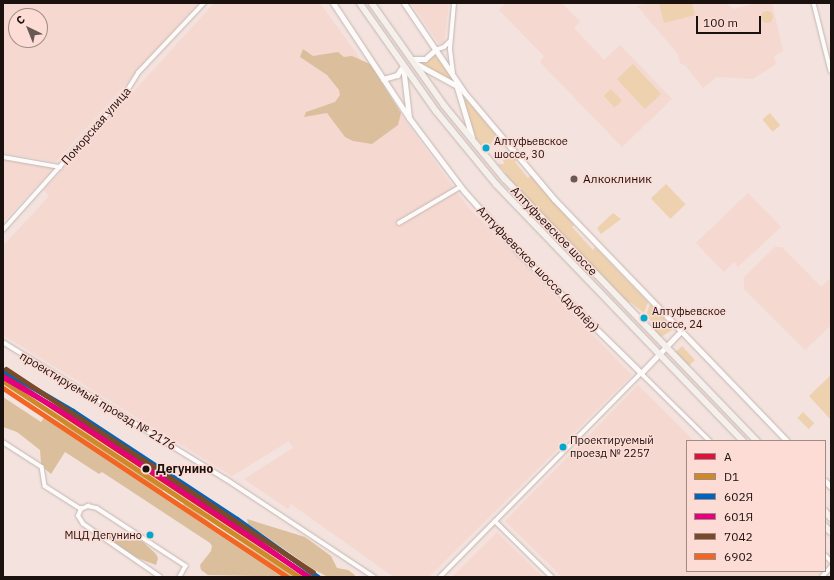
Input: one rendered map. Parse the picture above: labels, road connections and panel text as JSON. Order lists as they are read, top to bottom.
{
  "streets": {
    "main road": ["Алтуфьевское шоссе", "Алтуфьевское шоссе (дублёр)"],
    "street": ["Поморская улица", "проектируемый проезд № 2176"]
  },
  "places": [
    "Алтуфьевское шоссе, 30",
    "Алкоклиник",
    "Алтуфьевское шоссе, 24",
    "Проектируемый проезд № 2257",
    "Дегунино",
    "МЦД Дегунино"
  ],
  "lines": [
    "transit line 7042",
    "transit line 602Я",
    "transit line A",
    "transit line 601Я",
    "transit line D1",
    "transit line 6902"
  ],
  "legend": [
    "A",
    "D1",
    "602Я",
    "601Я",
    "7042",
    "6902"
  ],
  "scale_bar": "100 m",
  "north": "top left"
}
